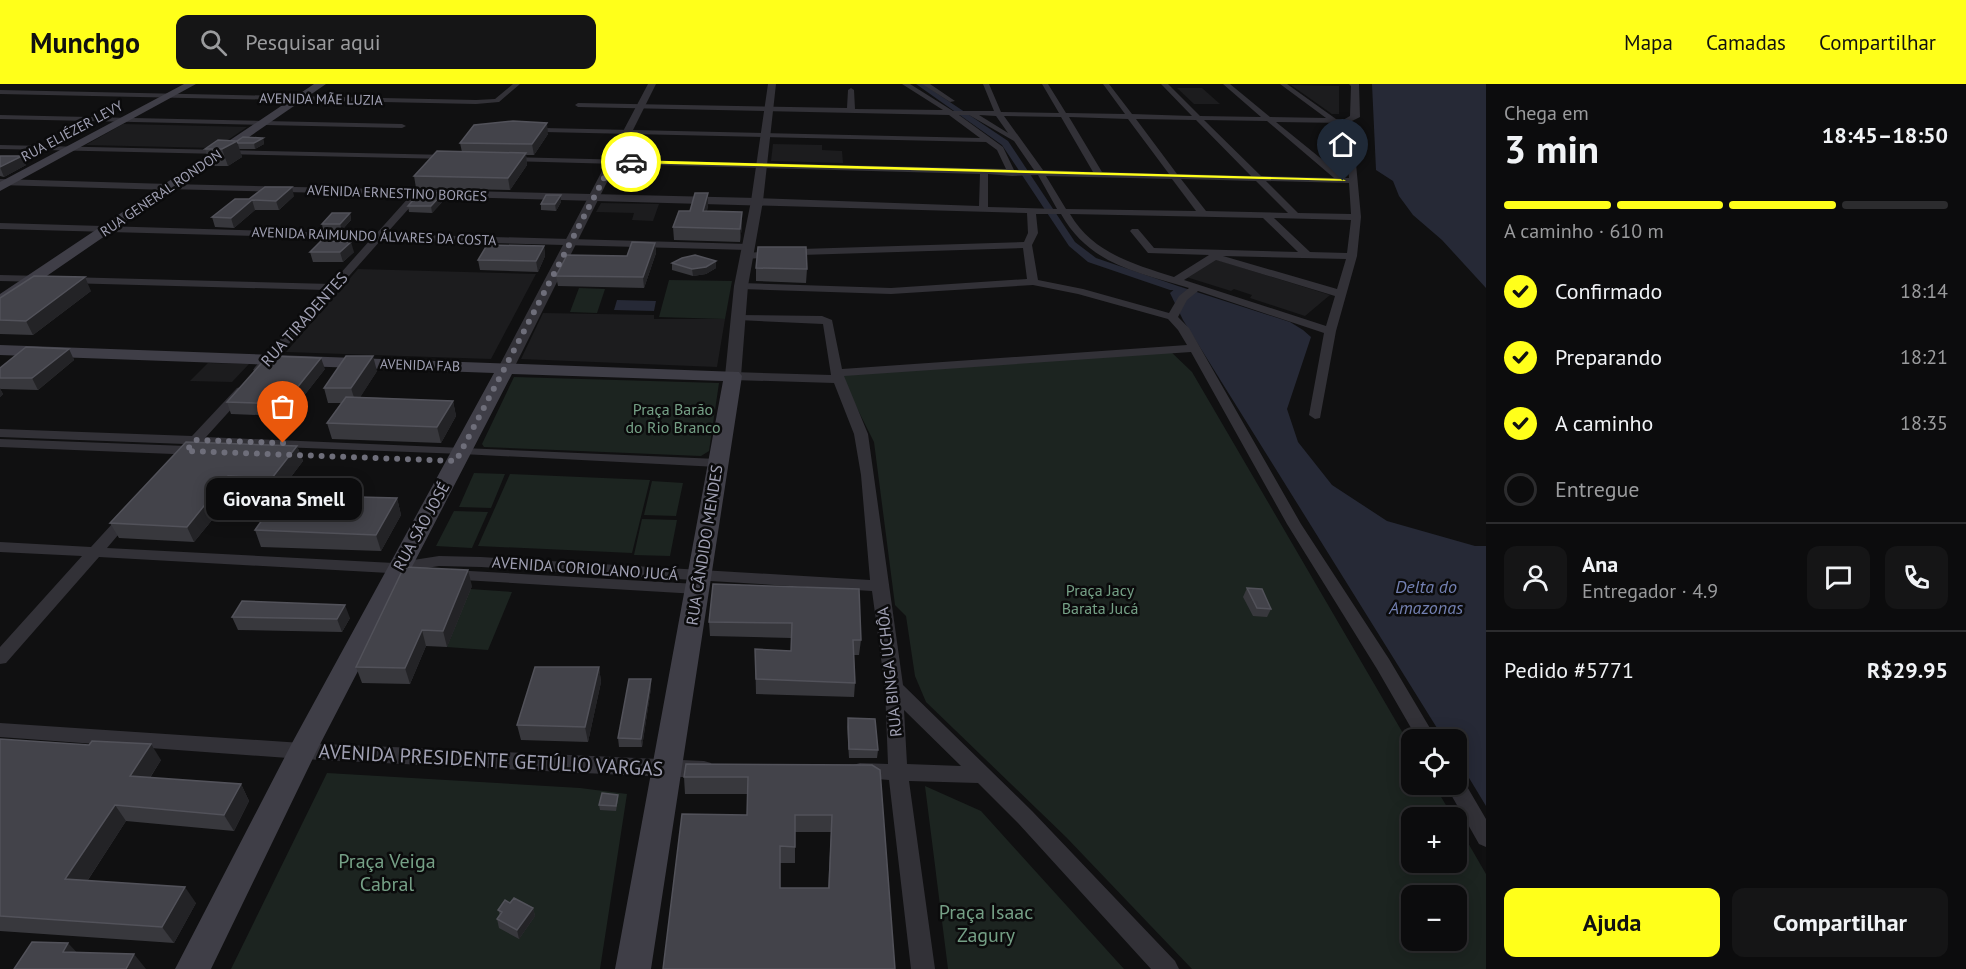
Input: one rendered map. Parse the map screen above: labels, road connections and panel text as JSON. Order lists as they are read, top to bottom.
{
  "streets": {
    "main road": [
      "RUA ELIÉZER LEVY",
      "RUA GENERAL RONDON",
      "AVENIDA FAB",
      "RUA SÃO JOSÉ",
      "RUA CÂNDIDO MENDES"
    ],
    "street": [
      "AVENIDA MÃE LUZIA",
      "AVENIDA ERNESTINO BORGES",
      "AVENIDA RAIMUNDO ÁLVARES DA COSTA",
      "RUA TIRADENTES",
      "AVENIDA CORIOLANO JUCÁ",
      "RUA BINGA UCHÔA",
      "AVENIDA PRESIDENTE GETÚLIO VARGAS"
    ]
  },
  "crossings": [
    ["AVENIDA MÃE LUZIA", "RUA ELIÉZER LEVY"],
    ["AVENIDA MÃE LUZIA", "RUA GENERAL RONDON"],
    ["RUA ELIÉZER LEVY", "AVENIDA ERNESTINO BORGES"],
    ["RUA GENERAL RONDON", "AVENIDA ERNESTINO BORGES"],
    ["RUA GENERAL RONDON", "AVENIDA RAIMUNDO ÁLVARES DA COSTA"],
    ["AVENIDA ERNESTINO BORGES", "RUA TIRADENTES"],
    ["AVENIDA ERNESTINO BORGES", "RUA SÃO JOSÉ"],
    ["AVENIDA ERNESTINO BORGES", "RUA CÂNDIDO MENDES"],
    ["AVENIDA RAIMUNDO ÁLVARES DA COSTA", "RUA TIRADENTES"],
    ["AVENIDA RAIMUNDO ÁLVARES DA COSTA", "RUA SÃO JOSÉ"],
    ["AVENIDA RAIMUNDO ÁLVARES DA COSTA", "RUA CÂNDIDO MENDES"],
    ["RUA TIRADENTES", "AVENIDA FAB"],
    ["AVENIDA FAB", "RUA SÃO JOSÉ"],
    ["AVENIDA FAB", "RUA CÂNDIDO MENDES"],
    ["RUA SÃO JOSÉ", "AVENIDA CORIOLANO JUCÁ"],
    ["RUA SÃO JOSÉ", "AVENIDA PRESIDENTE GETÚLIO VARGAS"],
    ["RUA CÂNDIDO MENDES", "AVENIDA CORIOLANO JUCÁ"],
    ["RUA CÂNDIDO MENDES", "RUA BINGA UCHÔA"],
    ["RUA CÂNDIDO MENDES", "AVENIDA PRESIDENTE GETÚLIO VARGAS"],
    ["AVENIDA CORIOLANO JUCÁ", "RUA BINGA UCHÔA"]
  ],
  "water": ["Delta do Amazonas"],
  "parks": [
    "Praça Barão do Rio Branco",
    "Praça Jacy Barata Jucá",
    "Praça Veiga Cabral",
    "Praça Isaac Zagury"
  ],
  "places": ["Giovana Smell"],
  "page": {
    "header": "Munchgo",
    "search": "Pesquisar aqui",
    "nav": ["Mapa", "Camadas", "Compartilhar"],
    "heading": ["3 min", "Chega em", "18:45–18:50"],
    "panel": [
      "Ana",
      "Entregador · 4.9",
      "Pedido #5771",
      "R$29.95"
    ],
    "bar": "A caminho · 610 m",
    "list": [
      ["Confirmado", "18:14"],
      ["Preparando", "18:21"],
      ["A caminho", "18:35"],
      "Entregue"
    ],
    "bubble": "Giovana Smell",
    "map_buttons": ["+", "−"],
    "buttons": ["Ajuda", "Compartilhar"]
  }
}
